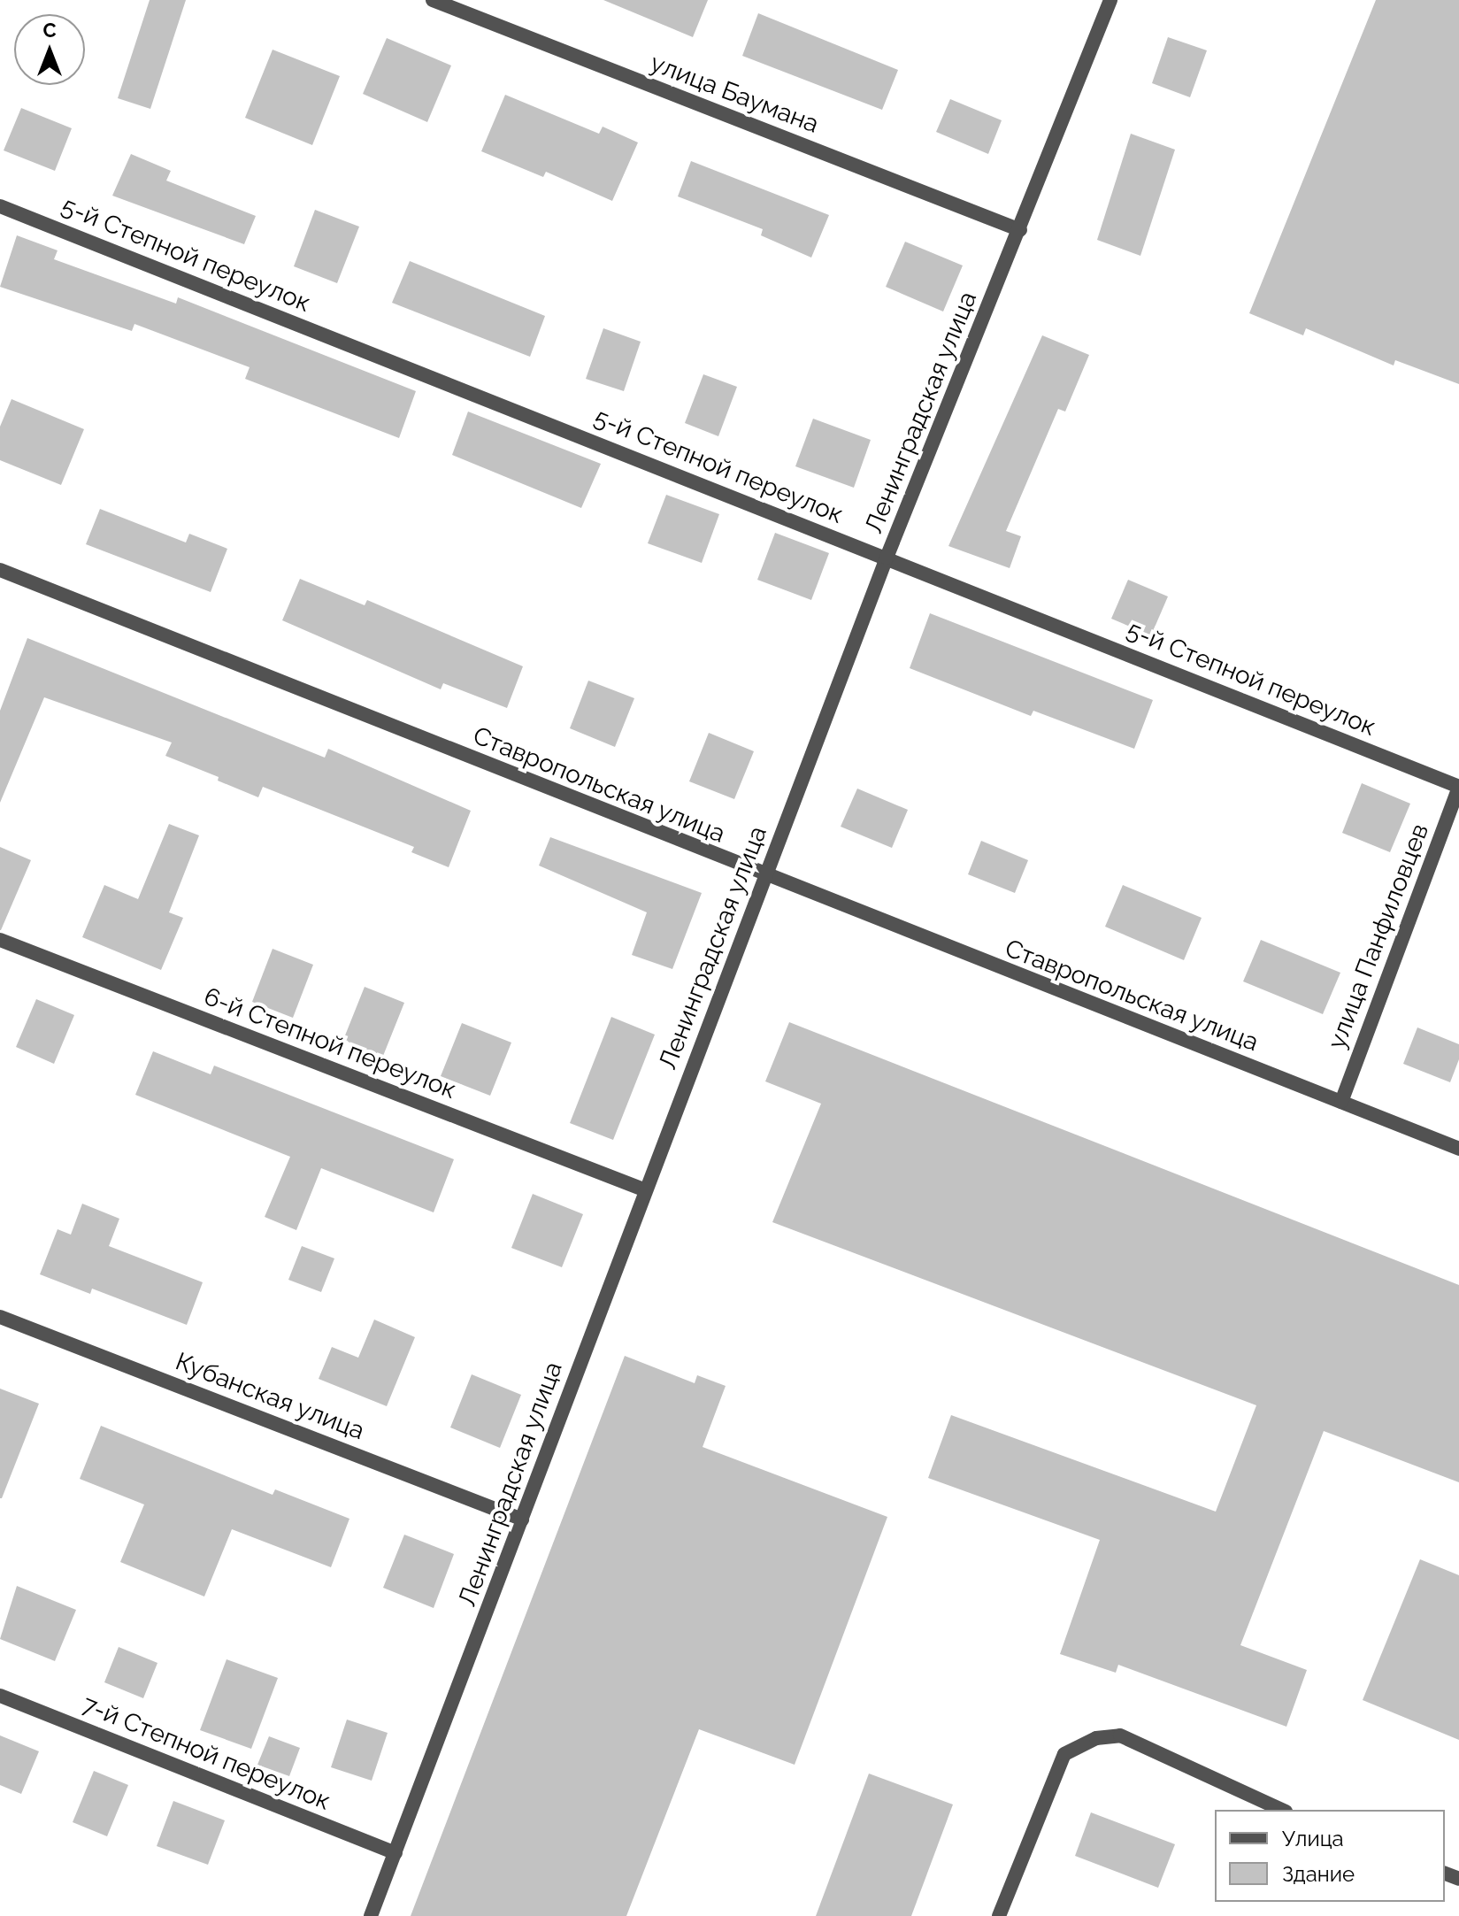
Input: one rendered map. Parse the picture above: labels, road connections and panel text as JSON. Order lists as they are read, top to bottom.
{
  "streets": {
    "street": [
      "улица Баумана",
      "5-й Степной переулок",
      "Ленинградская улица",
      "Ставропольская улица",
      "улица Панфиловцев",
      "6-й Степной переулок",
      "Кубанская улица",
      "7-й Степной переулок"
    ]
  },
  "crossings": [
    ["улица Баумана", "Ленинградская улица"],
    ["5-й Степной переулок", "Ленинградская улица"],
    ["5-й Степной переулок", "улица Панфиловцев"],
    ["Ленинградская улица", "Ставропольская улица"],
    ["Ленинградская улица", "6-й Степной переулок"],
    ["Ленинградская улица", "Кубанская улица"],
    ["Ленинградская улица", "7-й Степной переулок"],
    ["Ставропольская улица", "улица Панфиловцев"]
  ],
  "legend": ["Улица", "Здание"],
  "north": "top"
}
